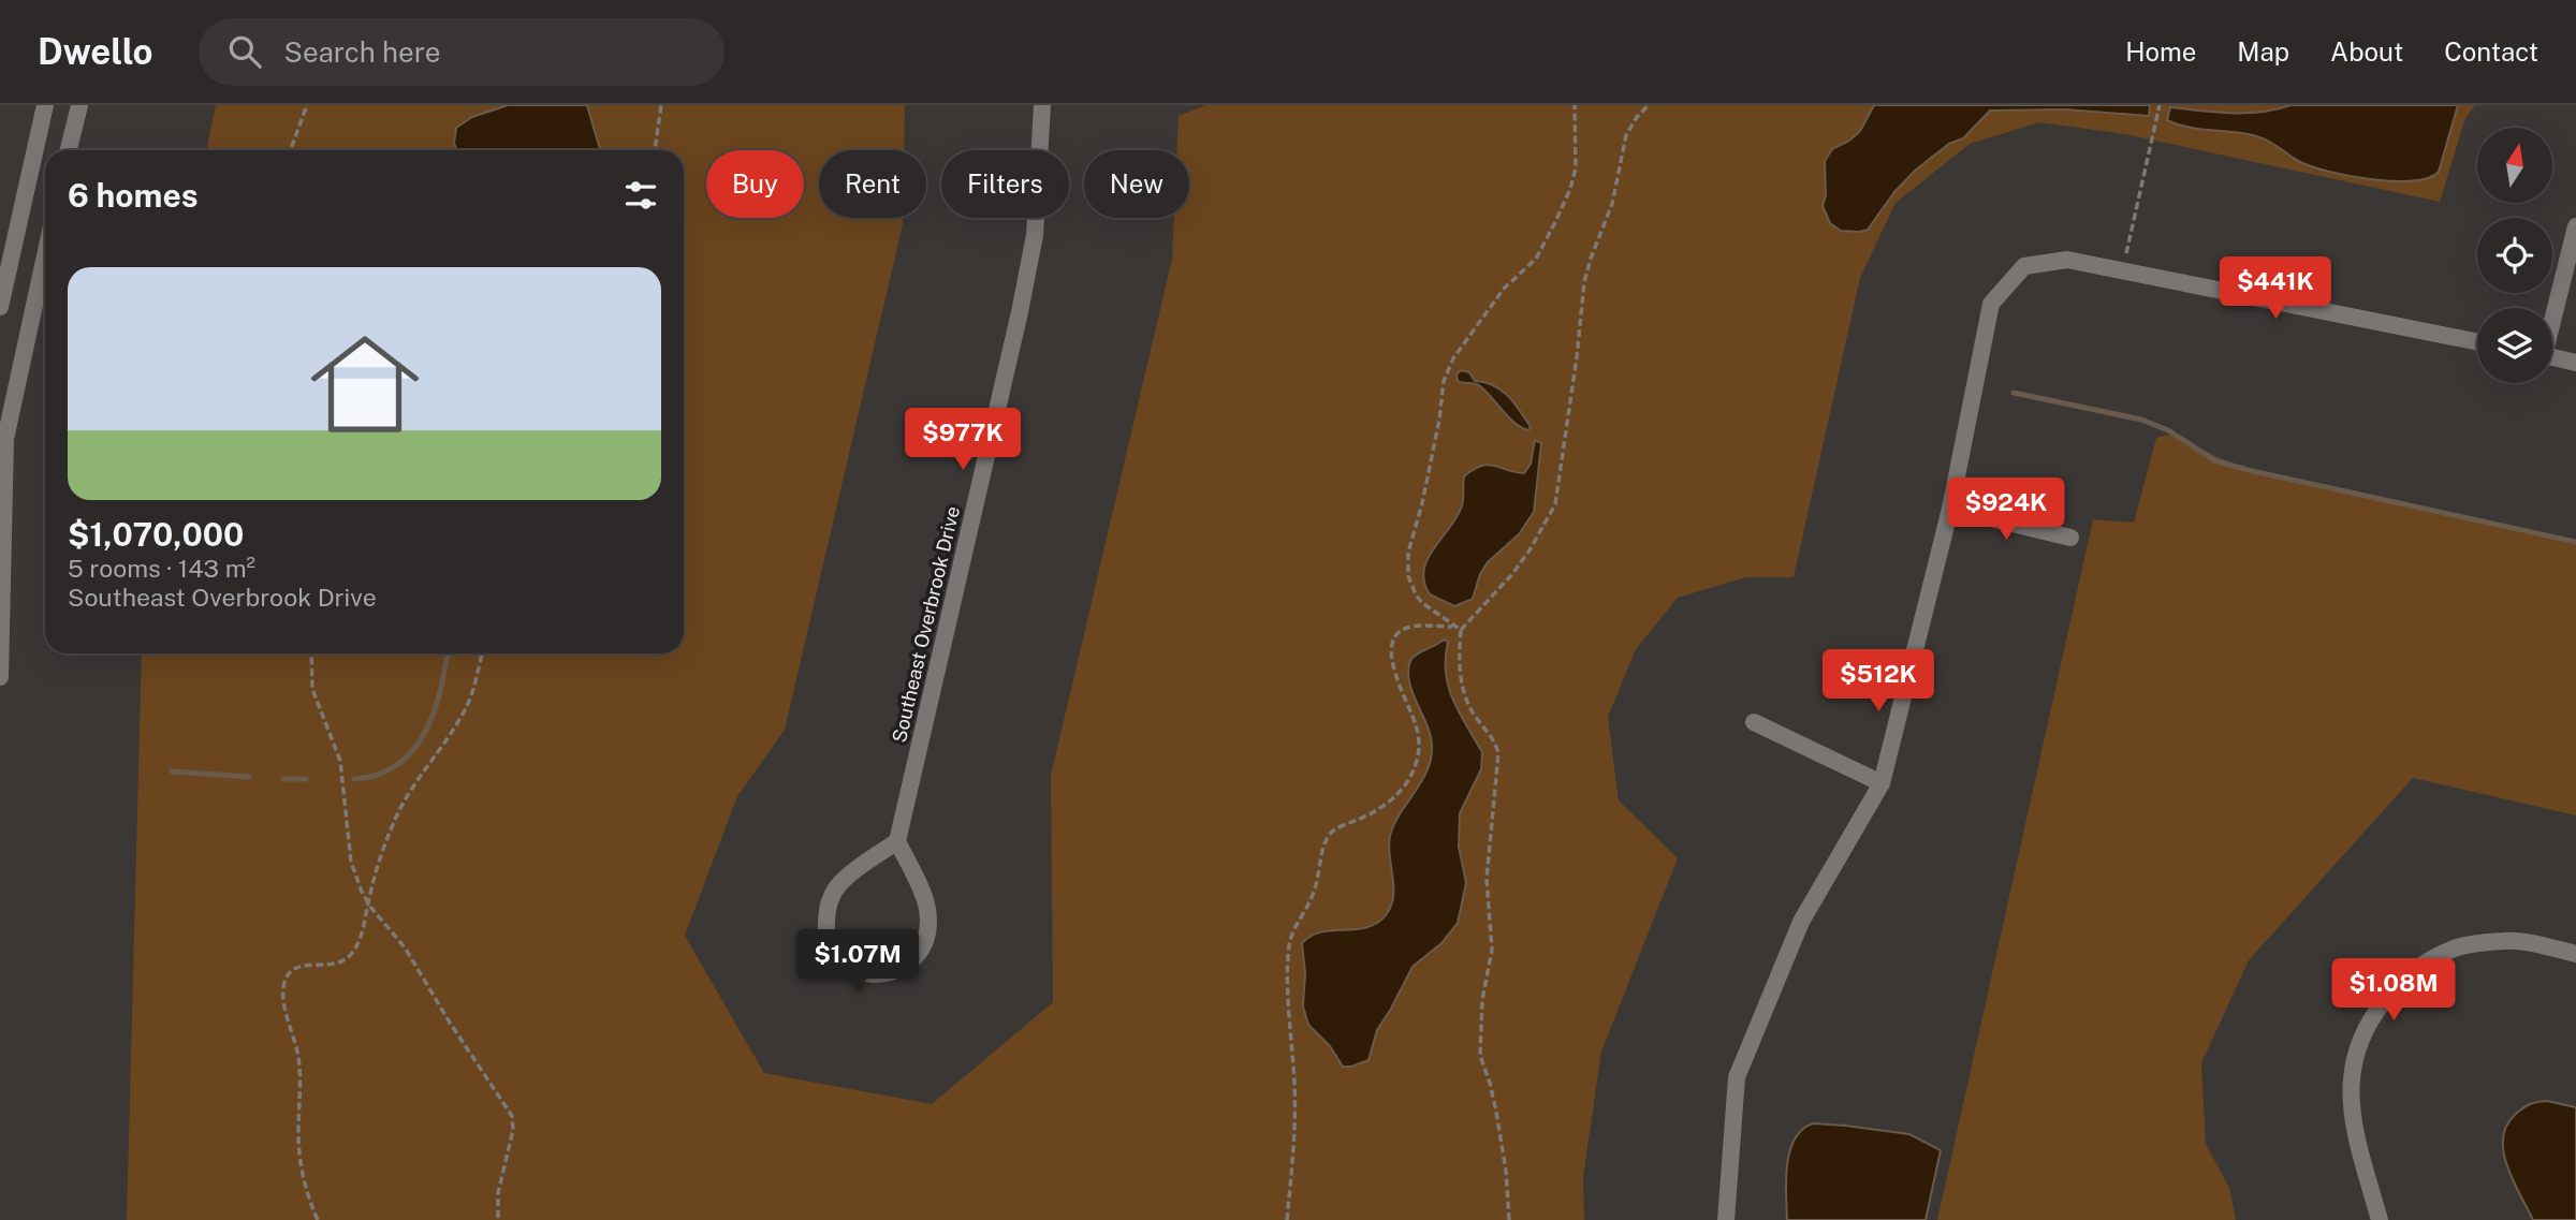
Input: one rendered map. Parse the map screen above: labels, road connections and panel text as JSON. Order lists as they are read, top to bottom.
{
  "streets": {
    "street": ["Southeast Overbrook Drive"]
  },
  "north": "top",
  "page": {
    "header": "Dwello",
    "search": "Search here",
    "nav": [
      "Home",
      "Map",
      "About",
      "Contact"
    ],
    "chip": [
      "Buy",
      "Rent",
      "Filters",
      "New"
    ],
    "heading": "6 homes",
    "list": [
      {
        "name": "$1,070,000",
        "note": "5 rooms · 143 m² · Southeast Overbrook Drive"
      }
    ],
    "price": [
      "$441K",
      "$977K",
      "$924K",
      "$512K",
      "$1.07M",
      "$1.08M"
    ]
  }
}
